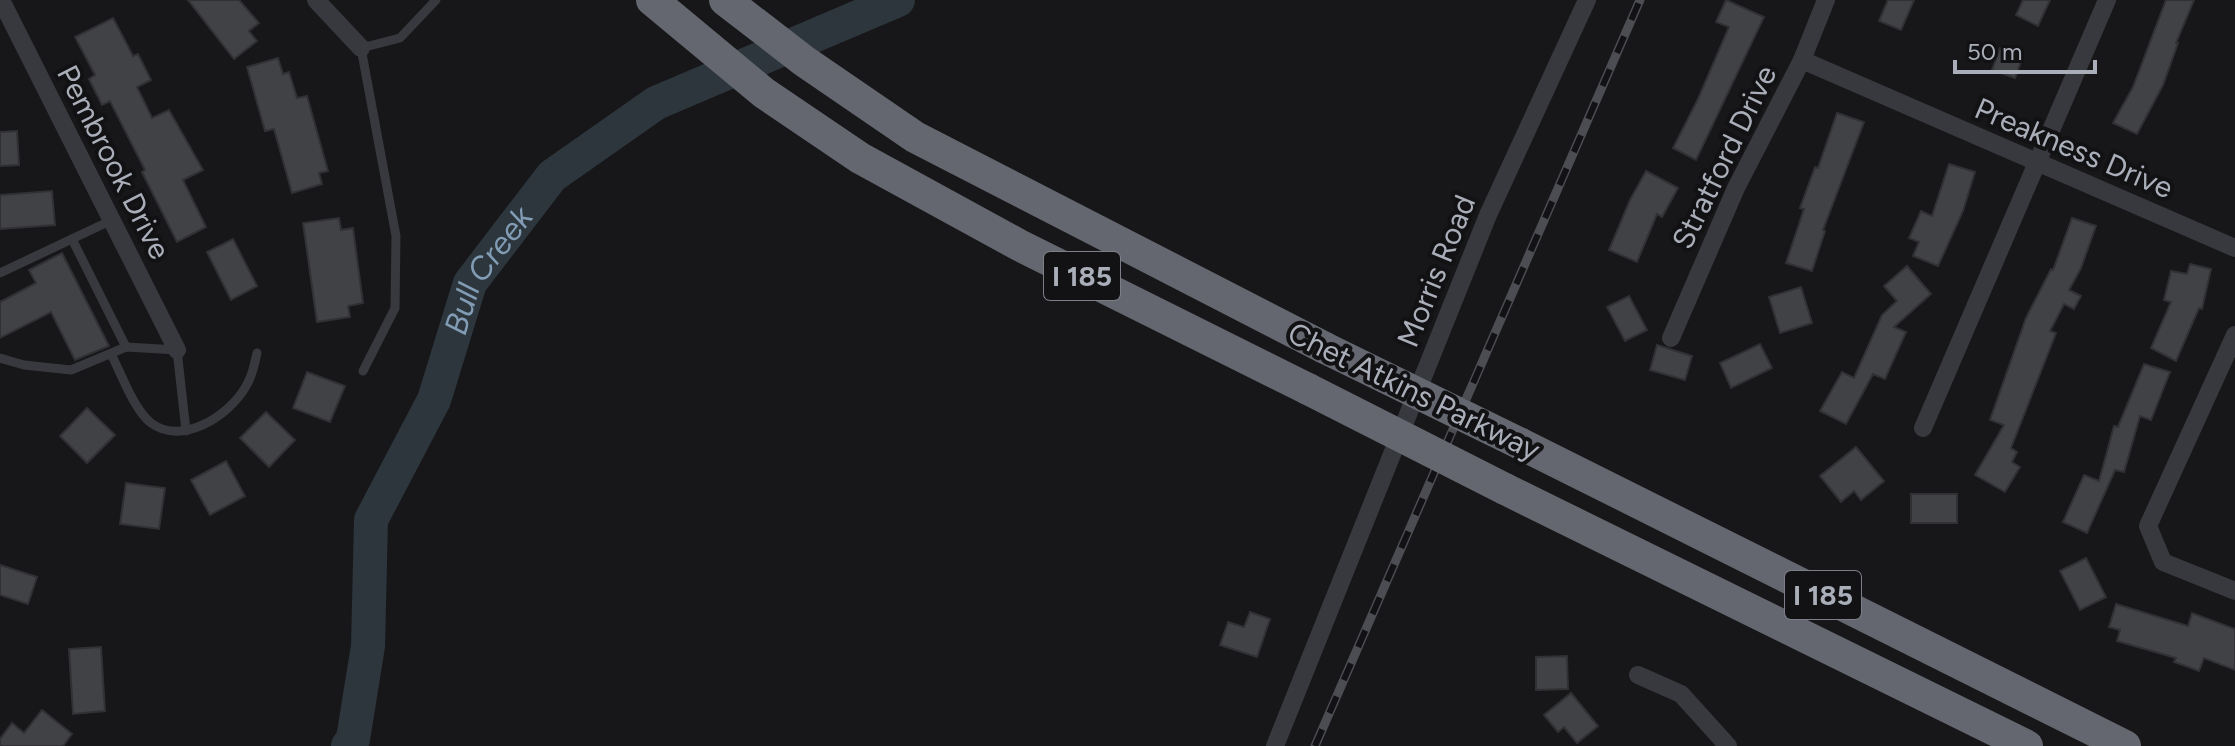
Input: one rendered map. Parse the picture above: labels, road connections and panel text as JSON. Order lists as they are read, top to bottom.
{
  "streets": {
    "highway": ["I 185", "Chet Atkins Parkway"],
    "street": [
      "Preakness Drive",
      "Stratford Drive",
      "Pembrook Drive",
      "Morris Road"
    ]
  },
  "crossings": [
    ["Preakness Drive", "Stratford Drive"]
  ],
  "water": ["Bull Creek"],
  "scale_bar": "50 m"
}
